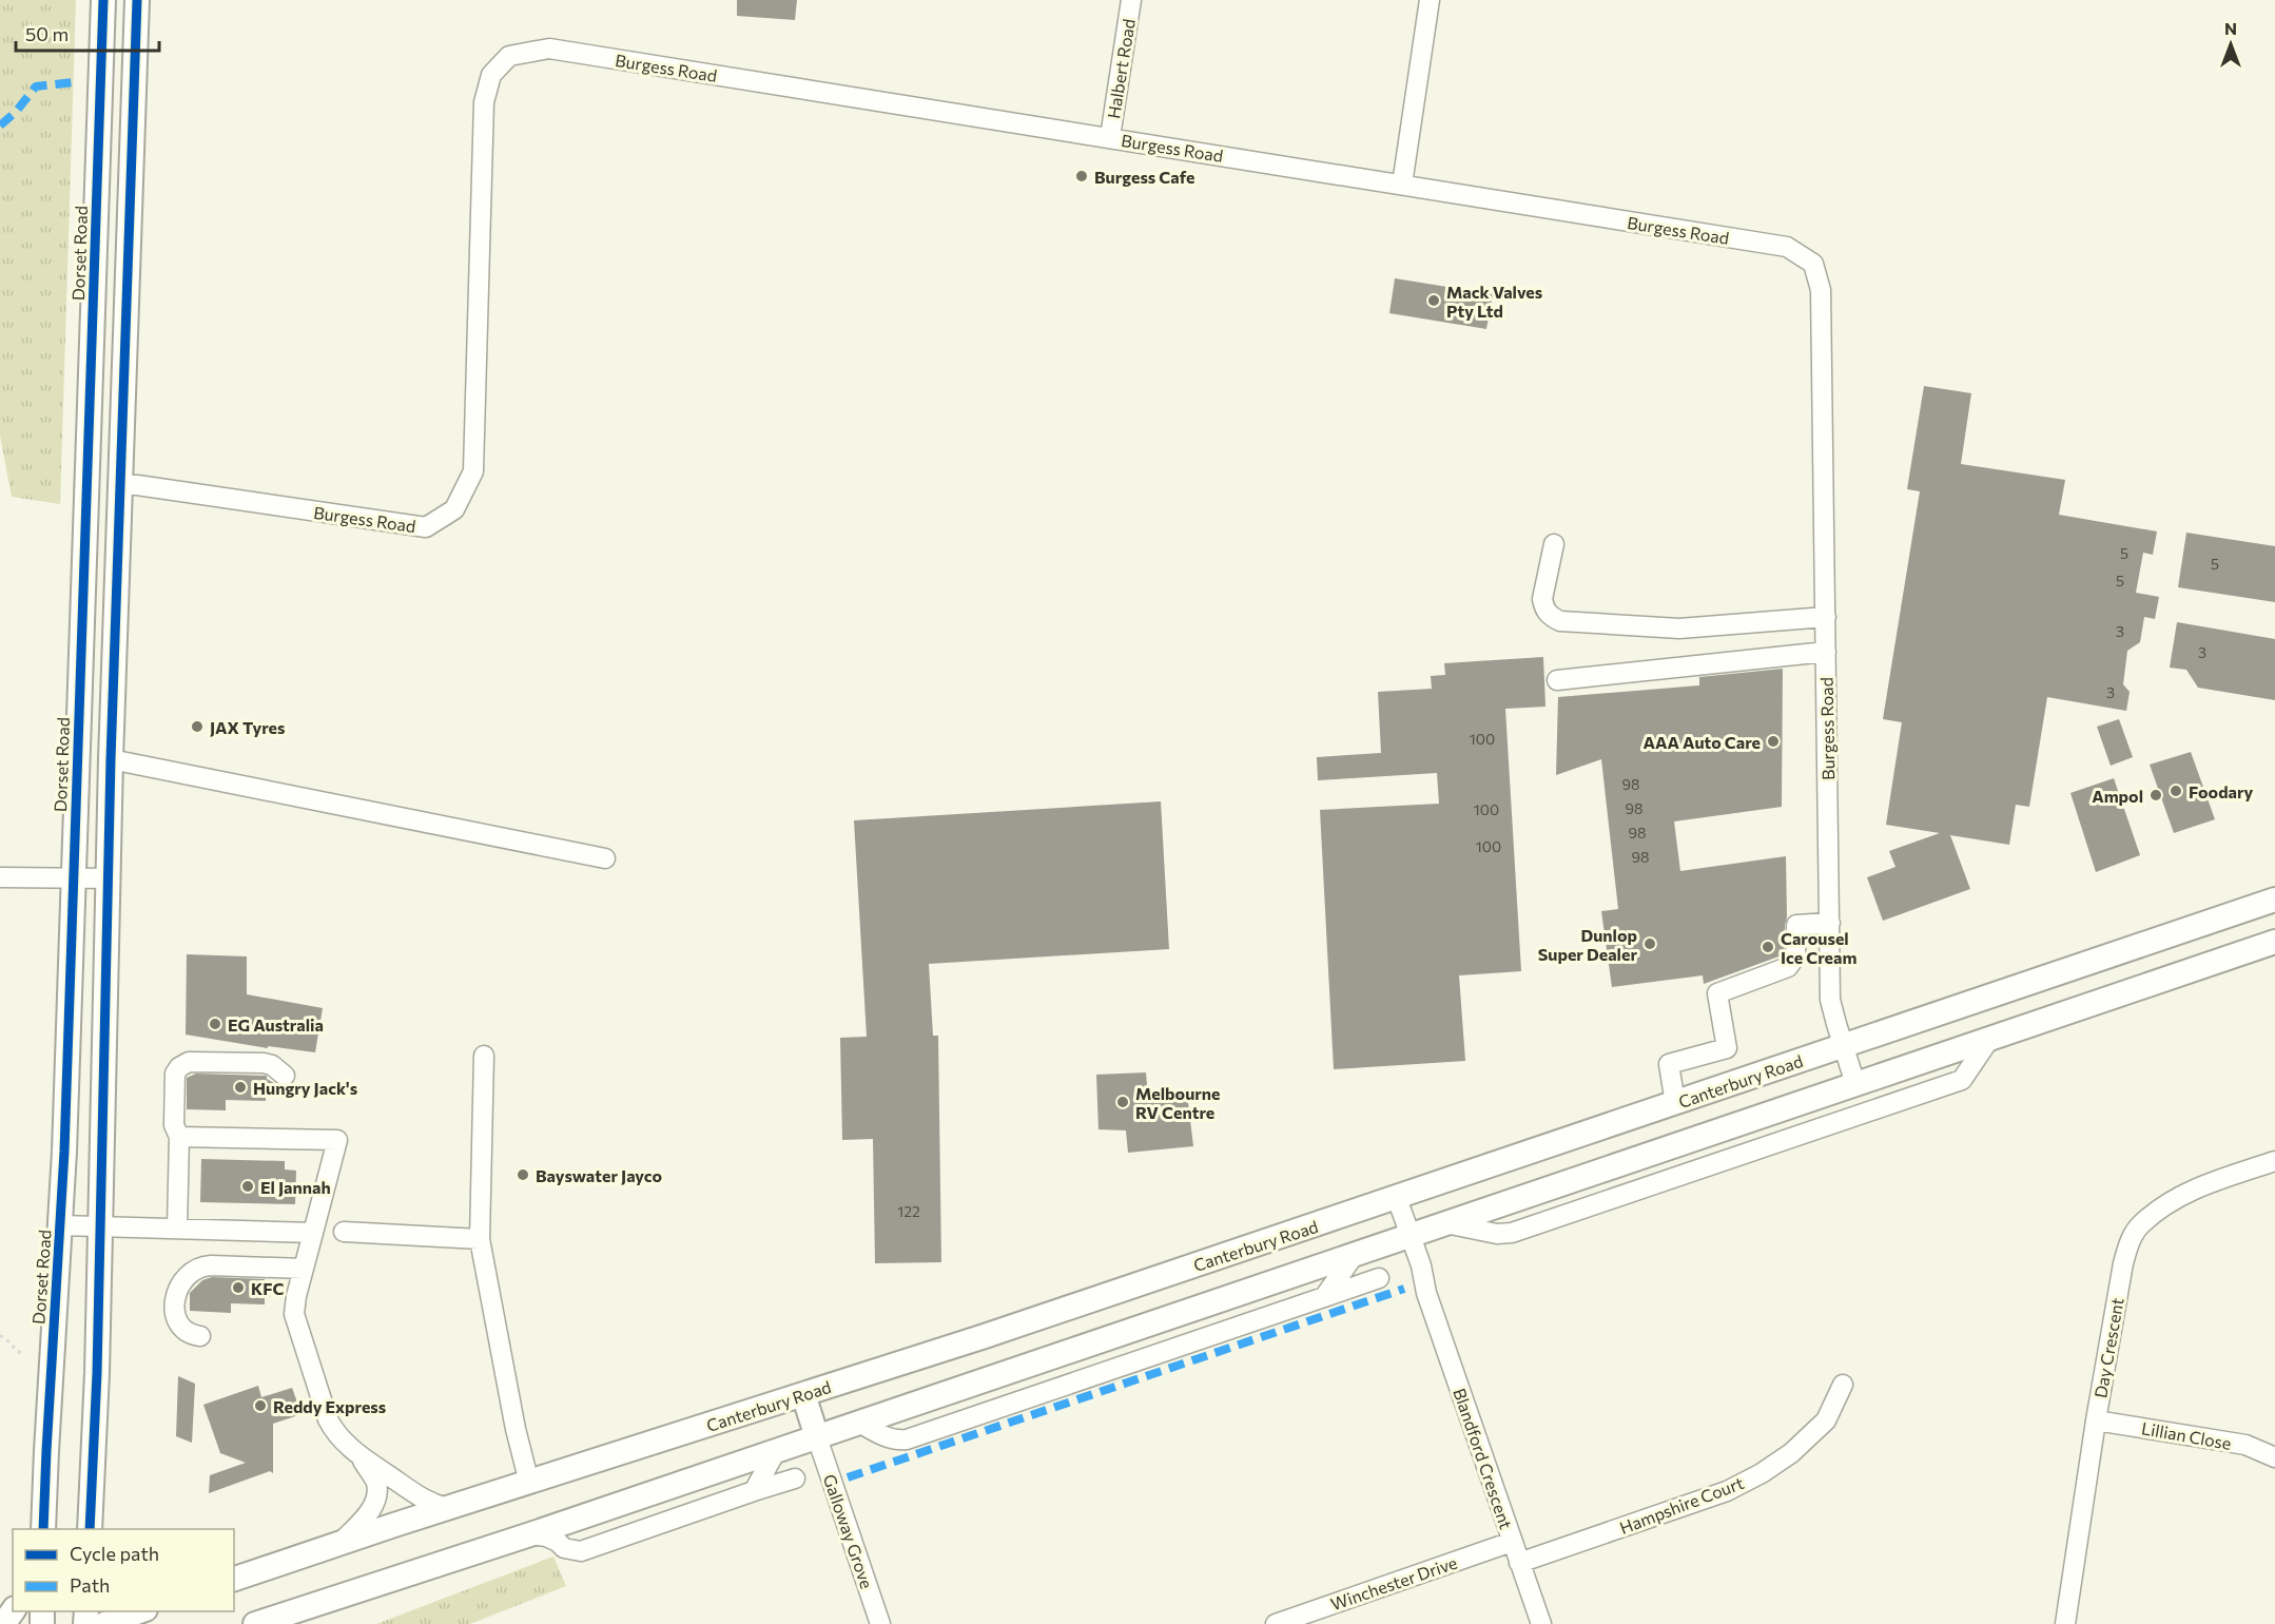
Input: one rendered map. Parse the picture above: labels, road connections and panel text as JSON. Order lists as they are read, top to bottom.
{
  "streets": {
    "main road": ["Dorset Road", "Canterbury Road"],
    "street": [
      "Burgess Road",
      "Halbert Road",
      "Day Crescent",
      "Lillian Close",
      "Blandford Crescent",
      "Hampshire Court",
      "Galloway Grove",
      "Winchester Drive"
    ]
  },
  "crossings": [
    ["Burgess Road", "Halbert Road"],
    ["Burgess Road", "Canterbury Road"],
    ["Canterbury Road", "Blandford Crescent"],
    ["Day Crescent", "Lillian Close"],
    ["Blandford Crescent", "Hampshire Court"],
    ["Blandford Crescent", "Winchester Drive"]
  ],
  "places": [
    "Burgess Cafe",
    "Mack Valves Pty Ltd",
    "JAX Tyres",
    "AAA Auto Care",
    "Foodary",
    "Ampol",
    "Dunlop Super Dealer",
    "Carousel Ice Cream",
    "EG Australia",
    "Hungry Jack's",
    "Melbourne RV Centre",
    "Bayswater Jayco",
    "El Jannah",
    "KFC",
    "Reddy Express"
  ],
  "house_numbers": [
    "5",
    "5",
    "5",
    "3",
    "3",
    "3",
    "100",
    "98",
    "98",
    "100",
    "98",
    "100",
    "98",
    "122"
  ],
  "legend": ["Cycle path", "Path"],
  "scale_bar": "50 m",
  "north": "top"
}
